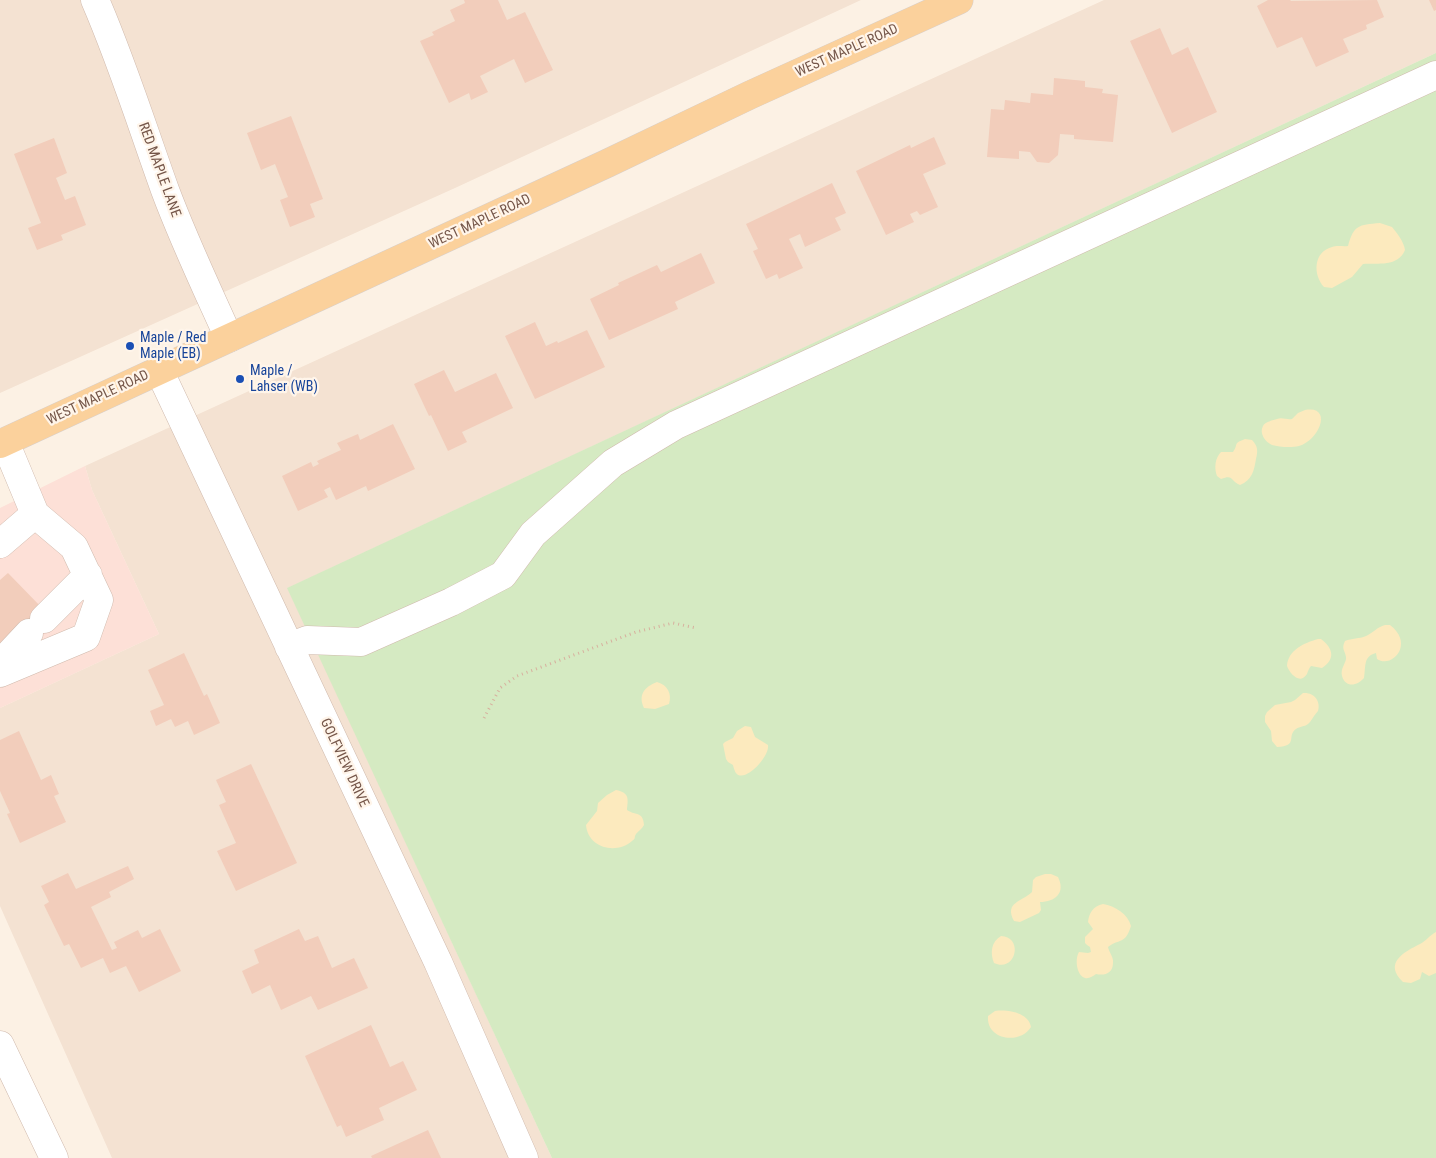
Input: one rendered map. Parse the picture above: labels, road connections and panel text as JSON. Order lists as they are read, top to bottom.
{
  "streets": {
    "main road": ["WEST MAPLE ROAD"],
    "street": ["RED MAPLE LANE", "GOLFVIEW DRIVE"]
  },
  "crossings": [
    ["WEST MAPLE ROAD", "RED MAPLE LANE"],
    ["WEST MAPLE ROAD", "GOLFVIEW DRIVE"]
  ],
  "places": ["Maple / Red Maple (EB)", "Maple / Lahser (WB)"]
}
